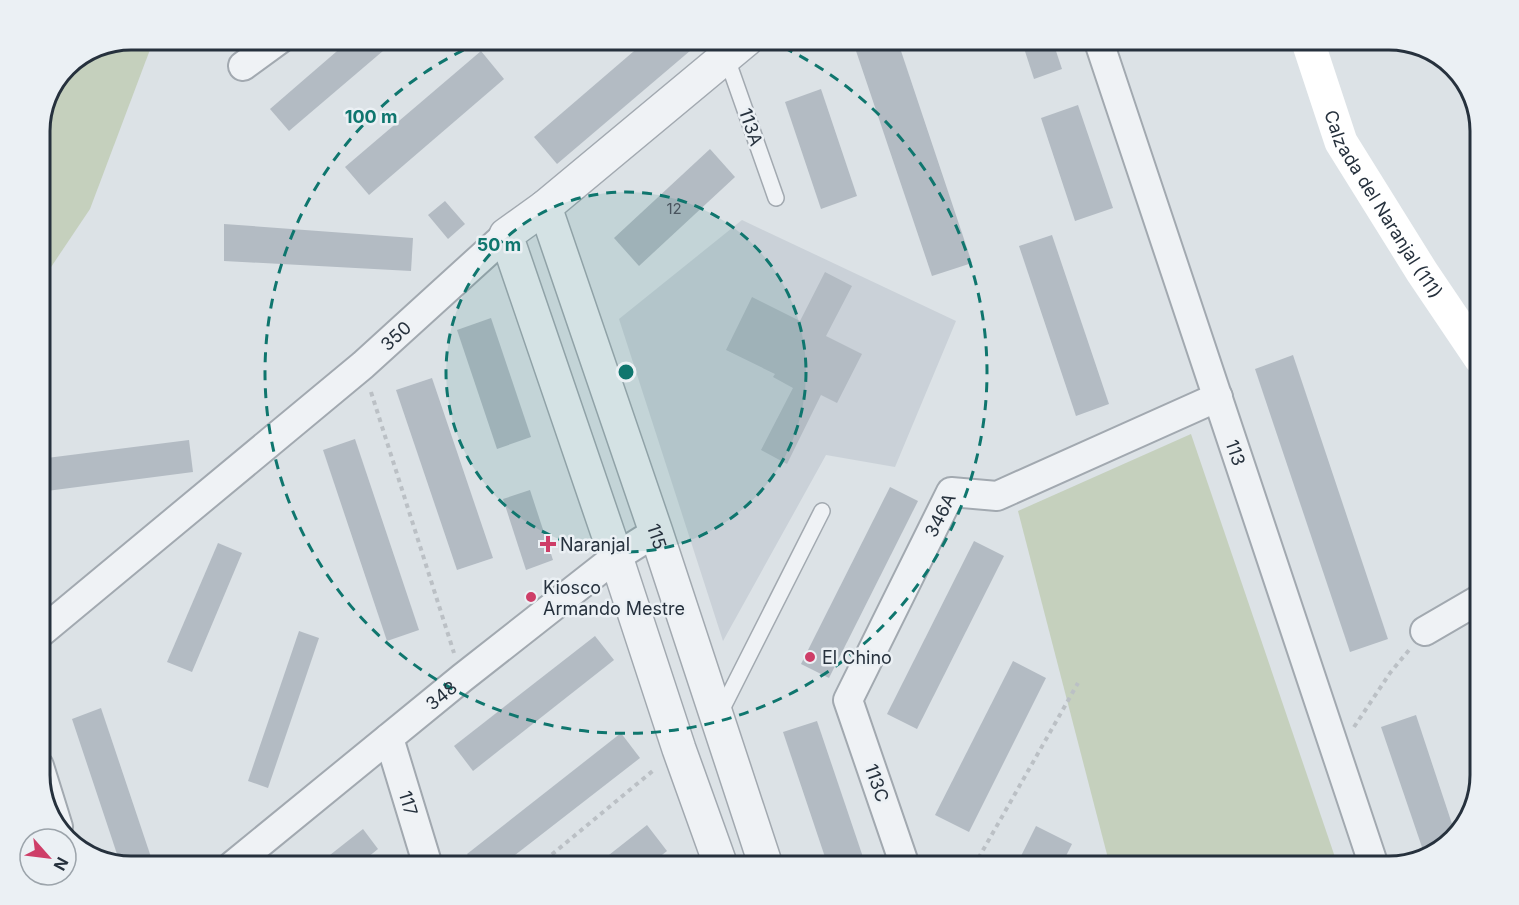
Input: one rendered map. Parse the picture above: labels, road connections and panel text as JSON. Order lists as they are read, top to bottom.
{
  "streets": {
    "main road": ["Calzada del Naranjal (111)"],
    "street": [
      "350",
      "113",
      "346A",
      "115",
      "348",
      "113C",
      "117"
    ],
    "lane": ["113A"]
  },
  "crossings": [
    ["350", "115"],
    ["113", "346A"],
    ["346A", "113C"],
    ["115", "348"],
    ["348", "117"]
  ],
  "places": {
    "health": ["Naranjal"],
    "other": ["Kiosco Armando Mestre", "El Chino"]
  },
  "house_numbers": ["12"],
  "north": "bottom right",
  "rings": ["100 m", "50 m"]
}
